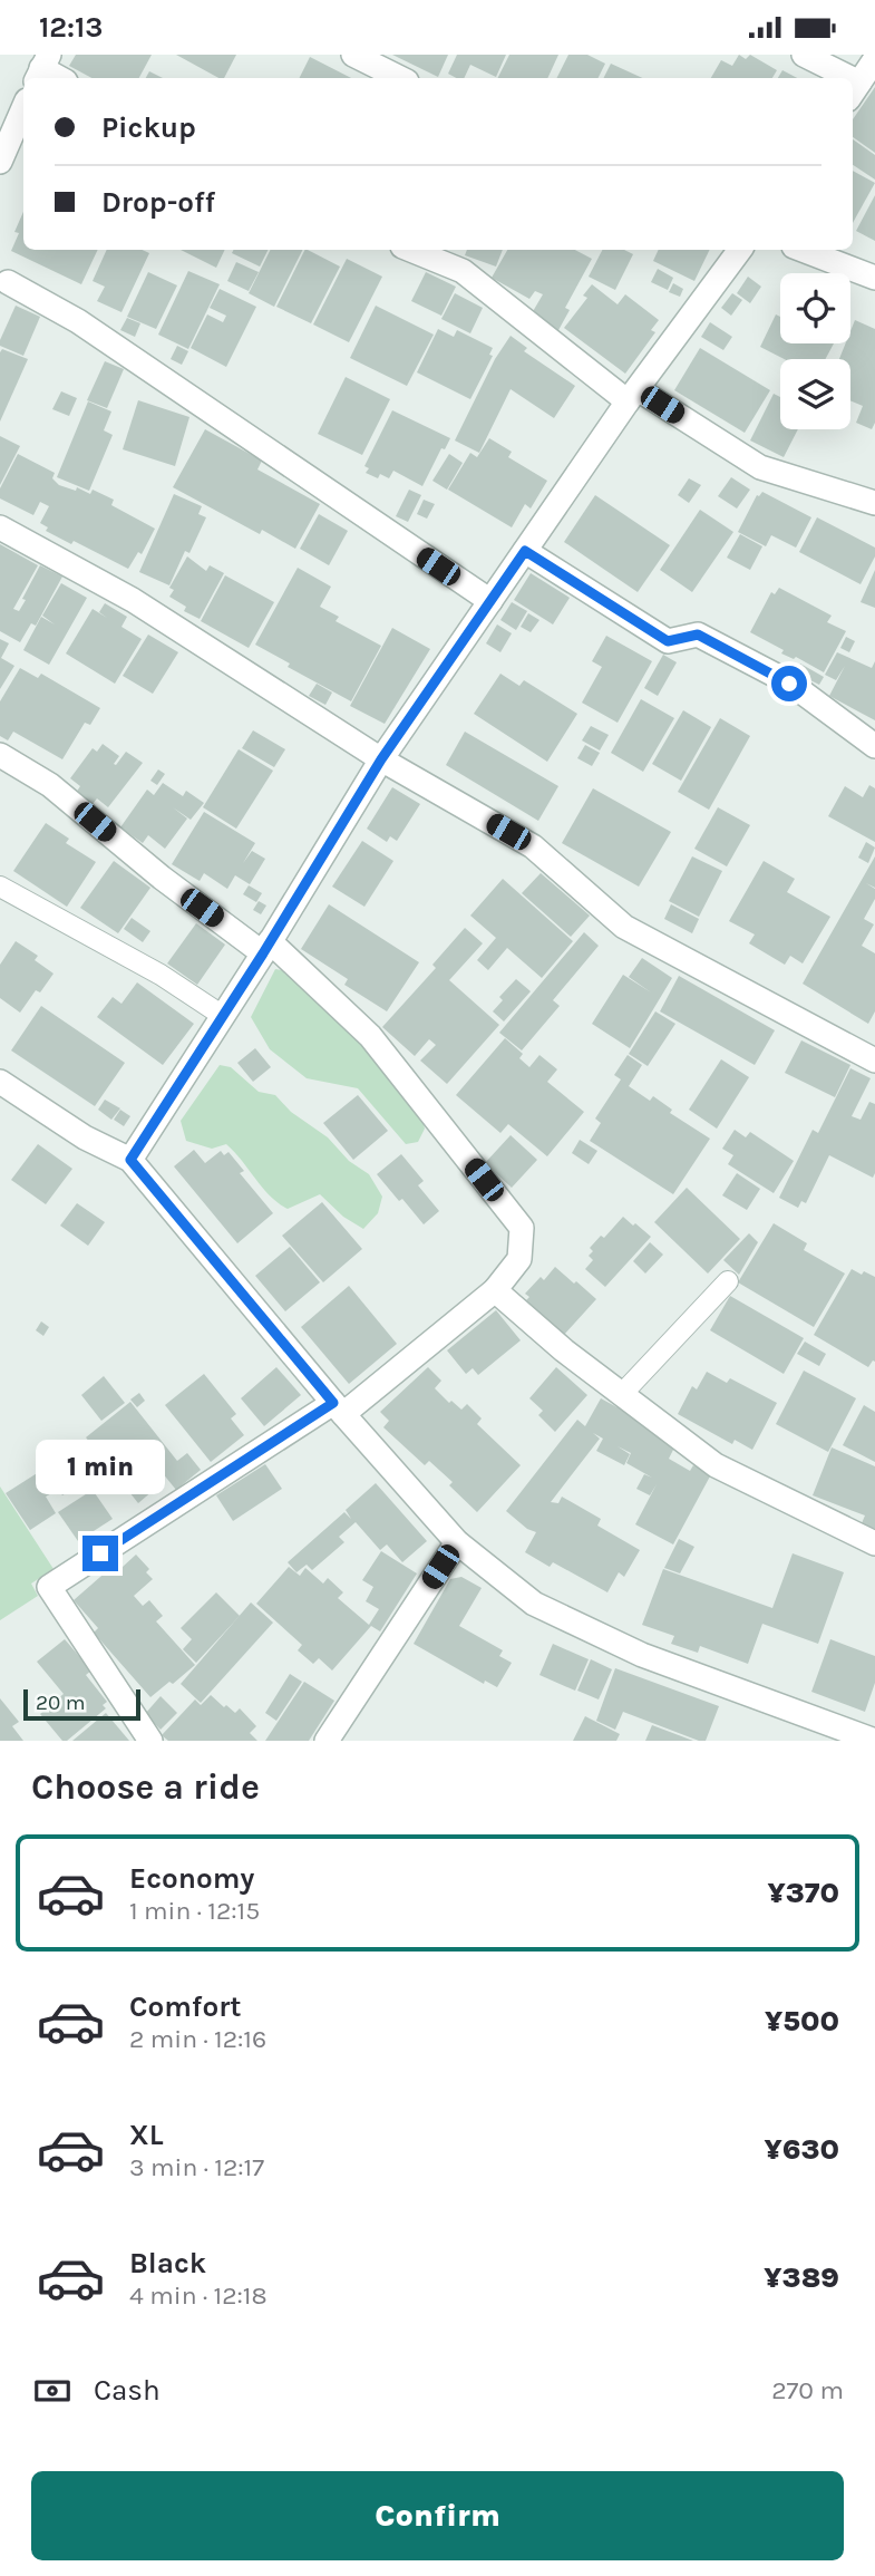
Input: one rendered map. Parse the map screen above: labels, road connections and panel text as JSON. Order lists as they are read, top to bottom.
{
  "scale_bar": "20 m",
  "page": {
    "status": "12:13",
    "banner": ["Pickup", "Drop-off"],
    "bubble": "1 min",
    "scale": "20 m",
    "heading": "Choose a ride",
    "list": [
      {
        "name": "Economy",
        "note": "1 min · 12:15",
        "value": "¥370"
      },
      {
        "name": "Comfort",
        "note": "2 min · 12:16",
        "value": "¥500"
      },
      {
        "name": "XL",
        "note": "3 min · 12:17",
        "value": "¥630"
      },
      {
        "name": "Black",
        "note": "4 min · 12:18",
        "value": "¥389"
      }
    ],
    "pay": ["Cash", "270 m"],
    "buttons": "Confirm"
  }
}
